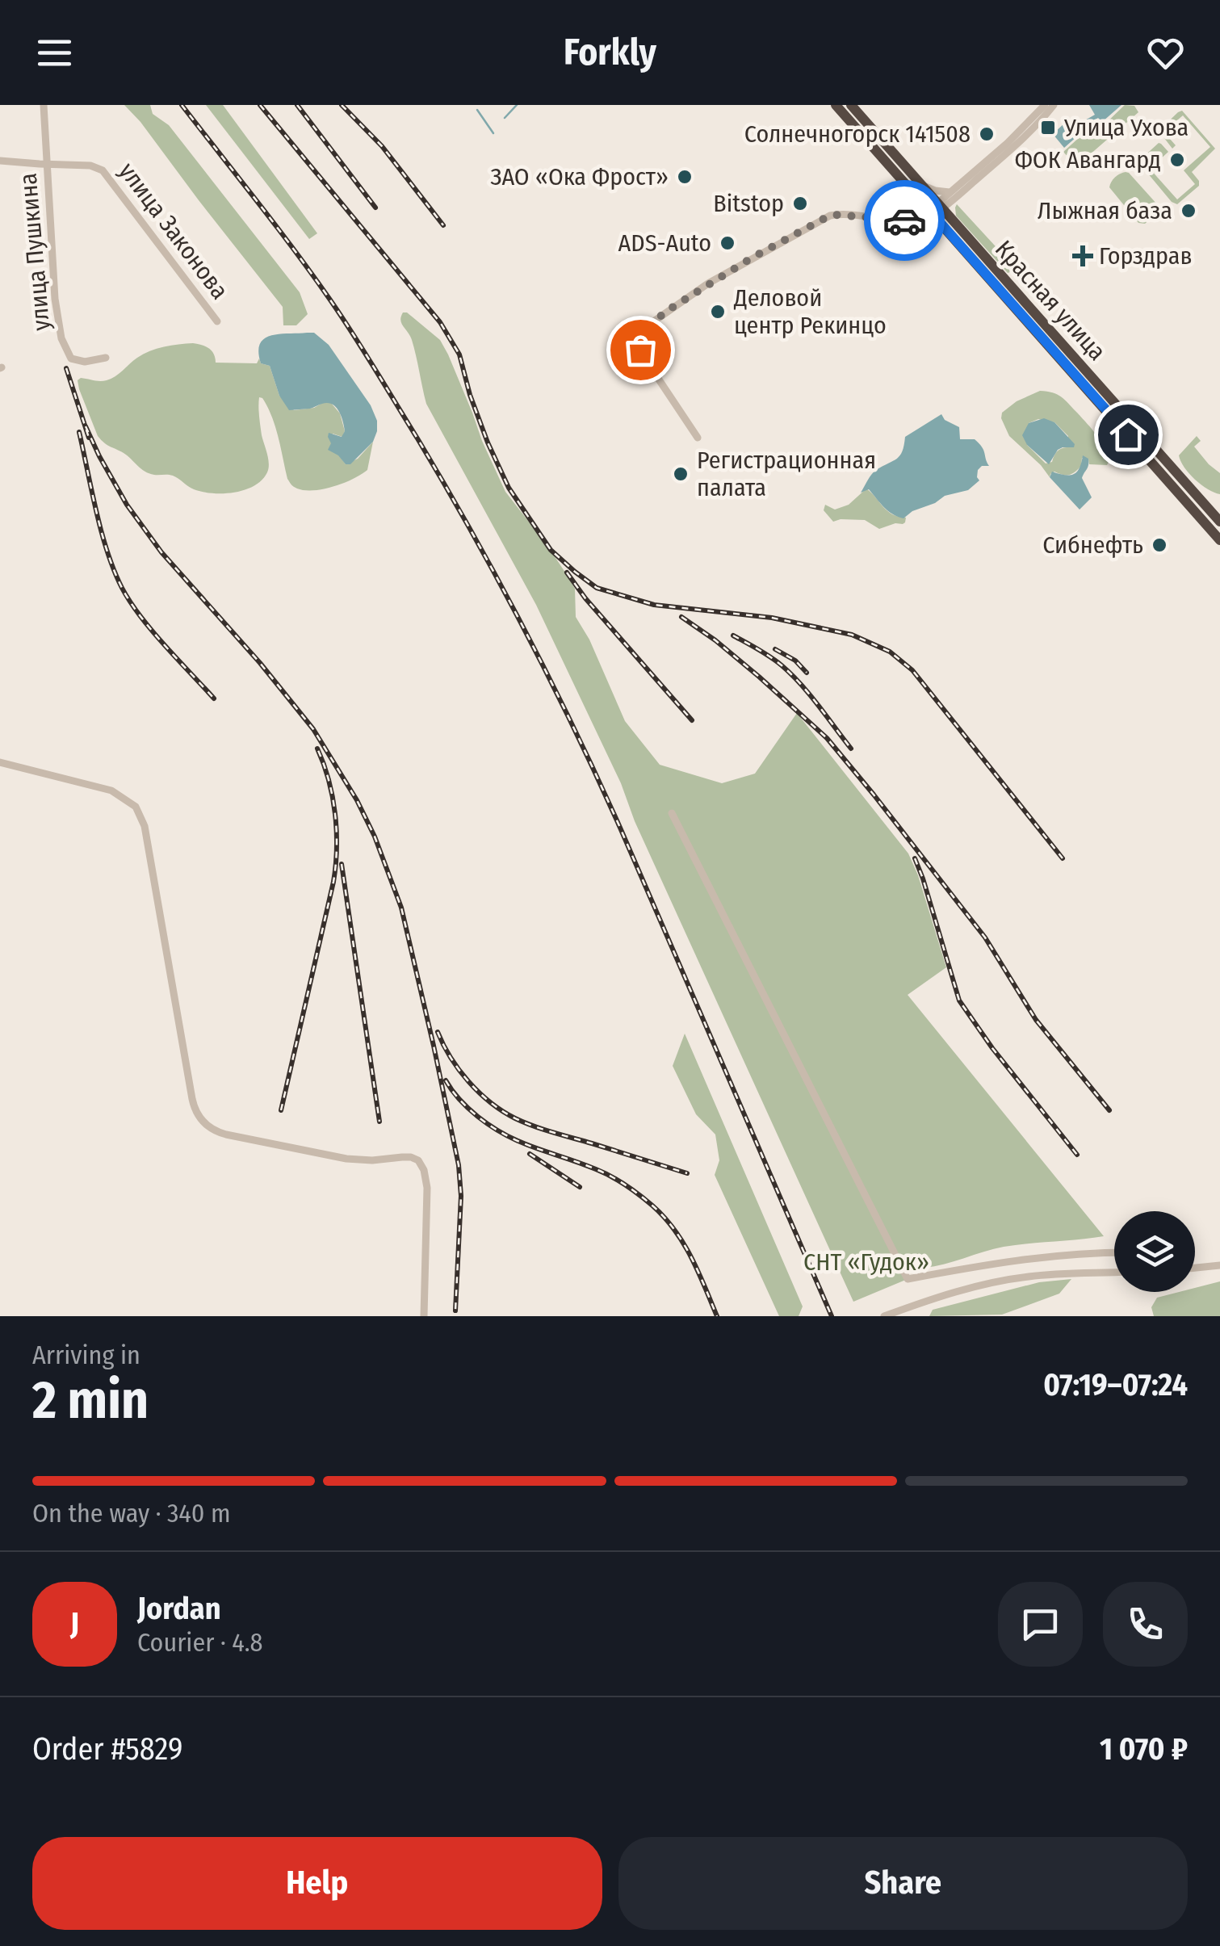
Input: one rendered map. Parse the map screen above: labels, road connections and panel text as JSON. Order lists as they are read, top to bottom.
{
  "streets": {
    "highway": ["Красная улица"],
    "street": ["улица Законова", "улица Пушкина"]
  },
  "crossings": [
    ["улица Законова", "улица Пушкина"]
  ],
  "parks": ["СНТ «Гудок»"],
  "places": {
    "transit": ["Улица Ухова"],
    "other": [
      "Солнечногорск 141508",
      "ФОК Авангард",
      "ЗАО «Ока Фрост»",
      "Bitstop",
      "Лыжная база",
      "ADS-Auto",
      "Деловой центр Рекинцо",
      "Регистрационная палата",
      "Сибнефть"
    ],
    "health": ["Горздрав"]
  },
  "page": {
    "header": "Forkly",
    "heading": ["2 min", "Arriving in", "07:19–07:24"],
    "panel": [
      "Jordan",
      "Courier · 4.8",
      "Order #5829",
      "1 070 ₽"
    ],
    "bar": "On the way · 340 m",
    "round": "J",
    "buttons": ["Help", "Share"]
  }
}
